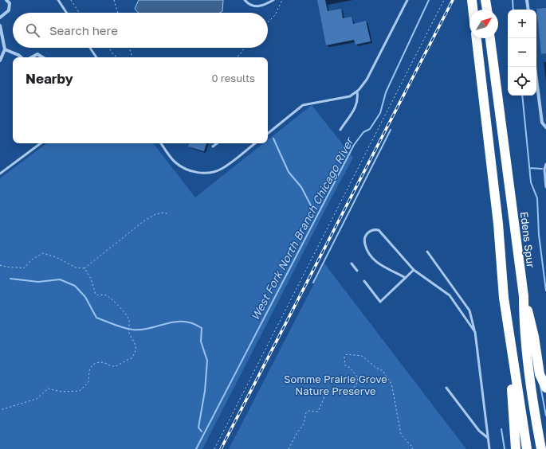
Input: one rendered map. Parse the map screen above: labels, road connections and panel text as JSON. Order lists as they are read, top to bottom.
{
  "streets": {
    "highway": ["Edens Spur"]
  },
  "water": ["West Fork North Branch Chicago River"],
  "parks": ["Somme Prairie Grove Nature Preserve"],
  "north": "top right",
  "page": {
    "map_buttons": ["+", "−"],
    "search": "Search here",
    "heading": ["Nearby", "0 results"]
  }
}
